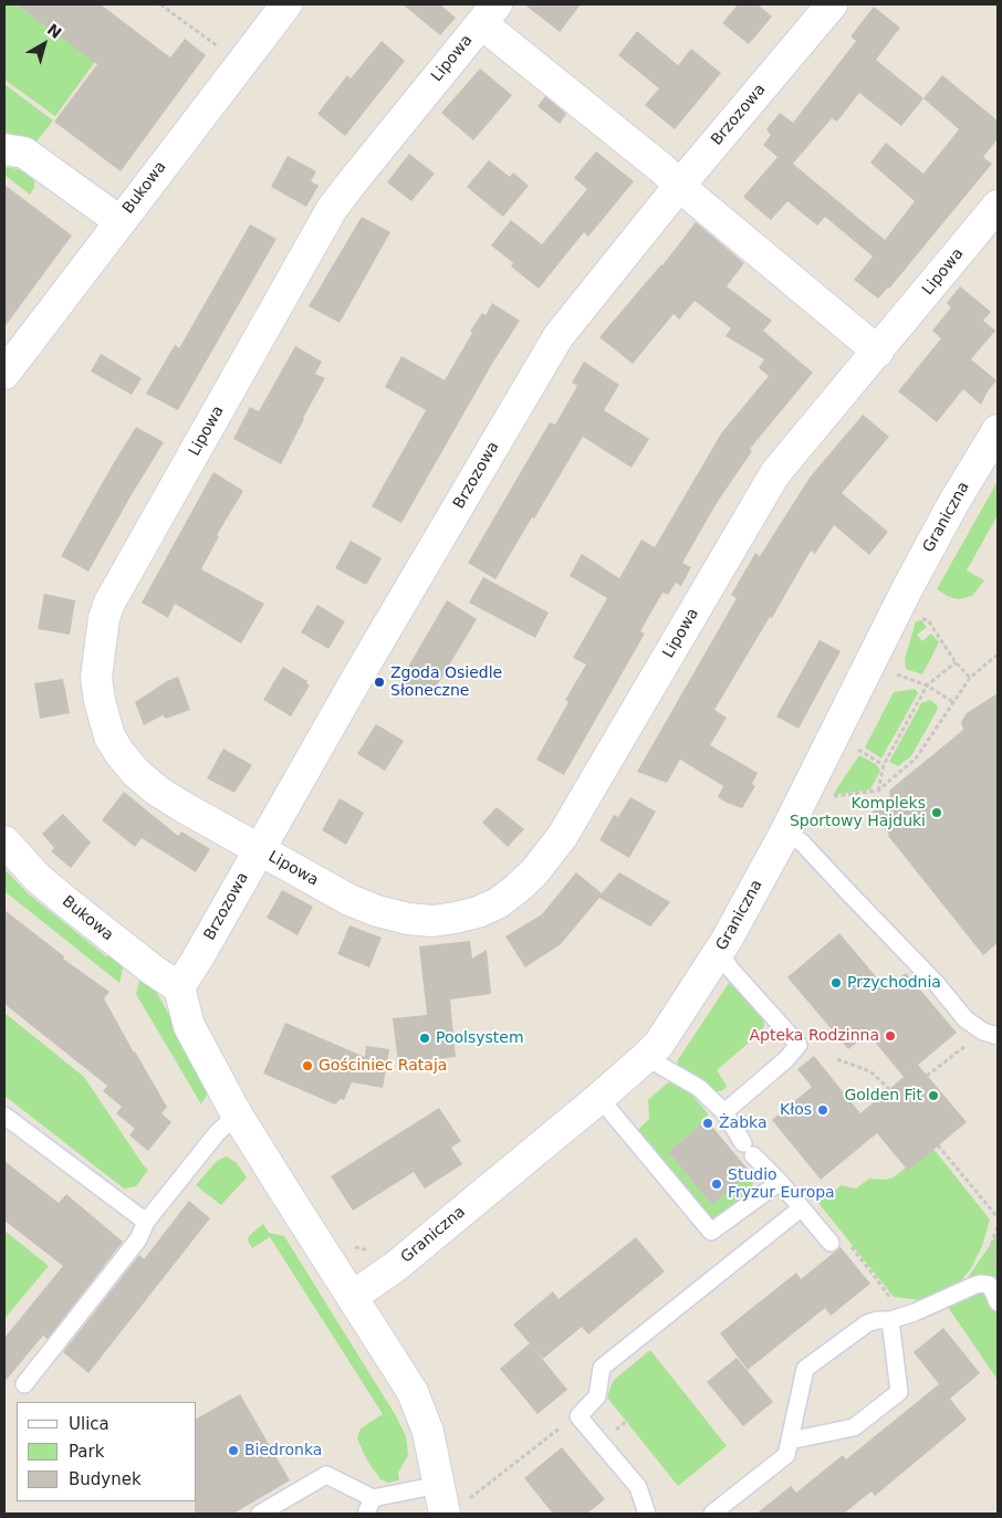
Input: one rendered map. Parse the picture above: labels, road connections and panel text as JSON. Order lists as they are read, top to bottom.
{
  "streets": {
    "street": [
      "Lipowa",
      "Brzozowa",
      "Bukowa",
      "Graniczna"
    ]
  },
  "crossings": [
    ["Lipowa", "Brzozowa"],
    ["Brzozowa", "Bukowa"]
  ],
  "places": [
    "Zgoda Osiedle Słoneczne",
    "Kompleks Sportowy Hajduki",
    "Przychodnia",
    "Apteka Rodzinna",
    "Poolsystem",
    "Gościniec Rataja",
    "Golden Fit",
    "Kłos",
    "Żabka",
    "Studio Fryzur Europa",
    "Biedronka"
  ],
  "legend": ["Ulica", "Park", "Budynek"],
  "north": "top right"
}
